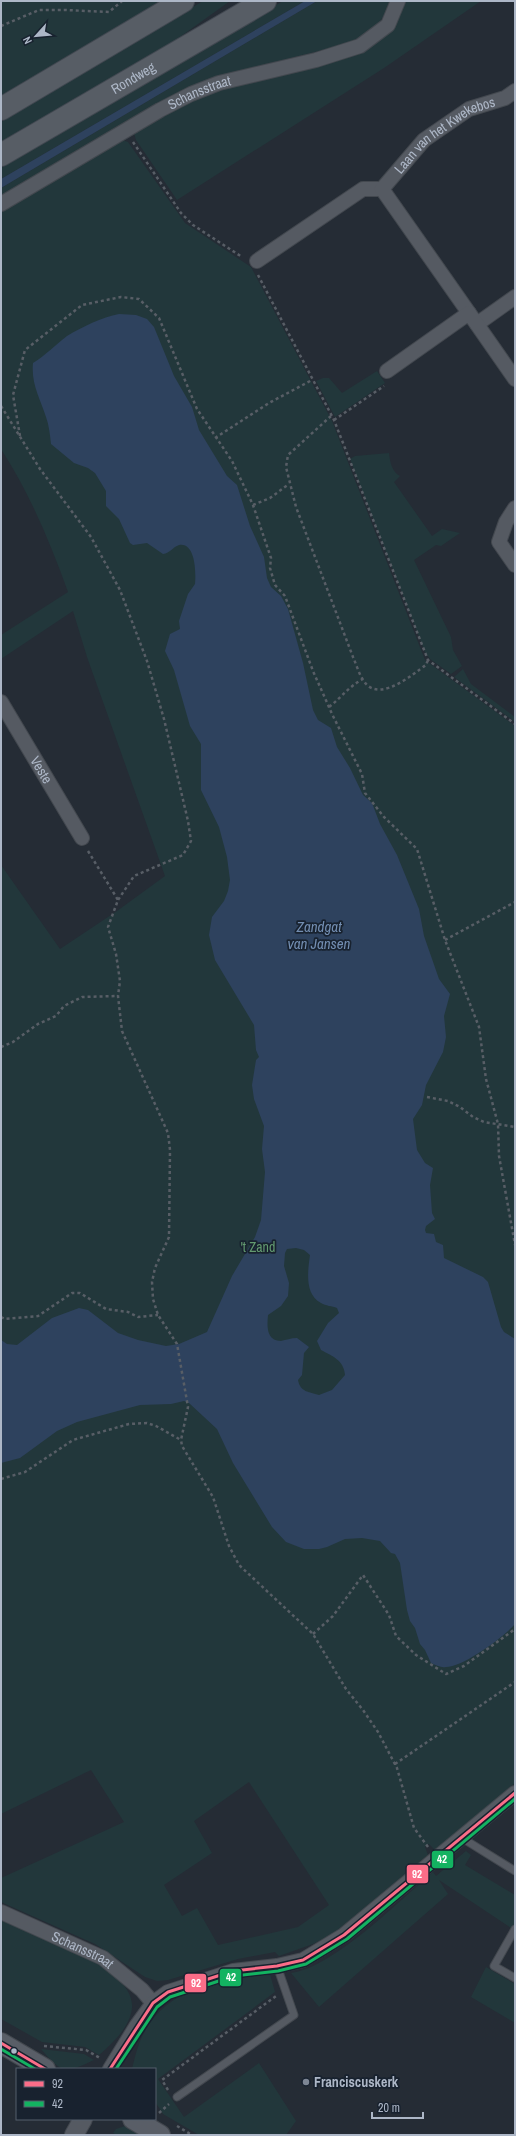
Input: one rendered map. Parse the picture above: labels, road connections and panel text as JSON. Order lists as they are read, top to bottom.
{
  "streets": {
    "main road": ["Rondweg"],
    "street": ["Schansstraat", "Laan van het Kwekebos", "Veste"]
  },
  "water": ["Zandgat van Jansen"],
  "parks": ["'t Zand"],
  "places": ["Franciscuskerk"],
  "lines": ["transit line 92", "transit line 42"],
  "legend": ["92", "42"],
  "scale_bar": "20 m",
  "north": "bottom left"
}
